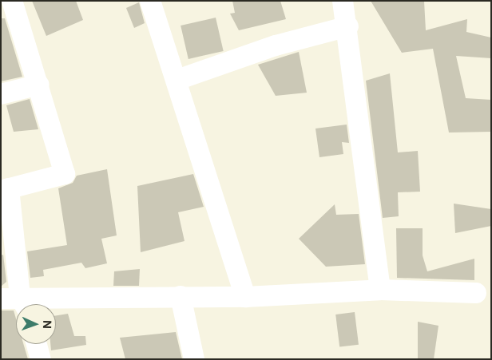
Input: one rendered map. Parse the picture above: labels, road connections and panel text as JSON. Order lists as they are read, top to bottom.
{
  "north": "right"
}
